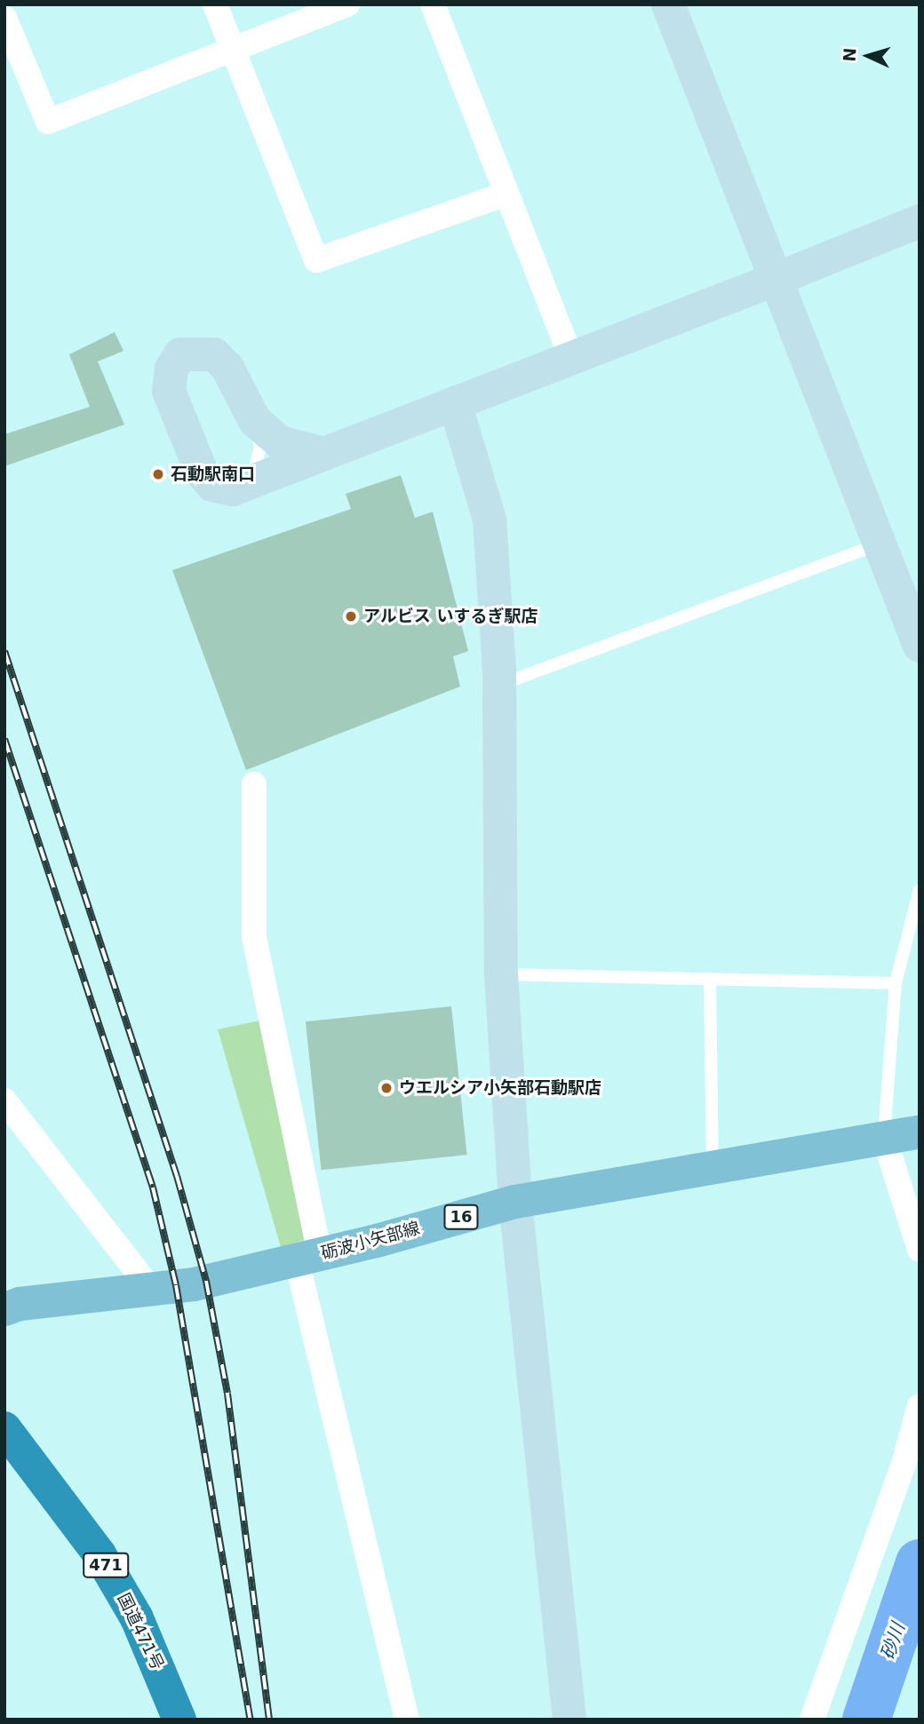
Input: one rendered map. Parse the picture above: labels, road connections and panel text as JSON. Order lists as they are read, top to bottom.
{
  "streets": {
    "highway": ["471", "国道471号"],
    "main road": ["16", "砺波小矢部線"]
  },
  "water": ["砂川"],
  "places": ["石動駅南口", "アルビス いするぎ駅店", "ウエルシア小矢部石動駅店"],
  "north": "left"
}
